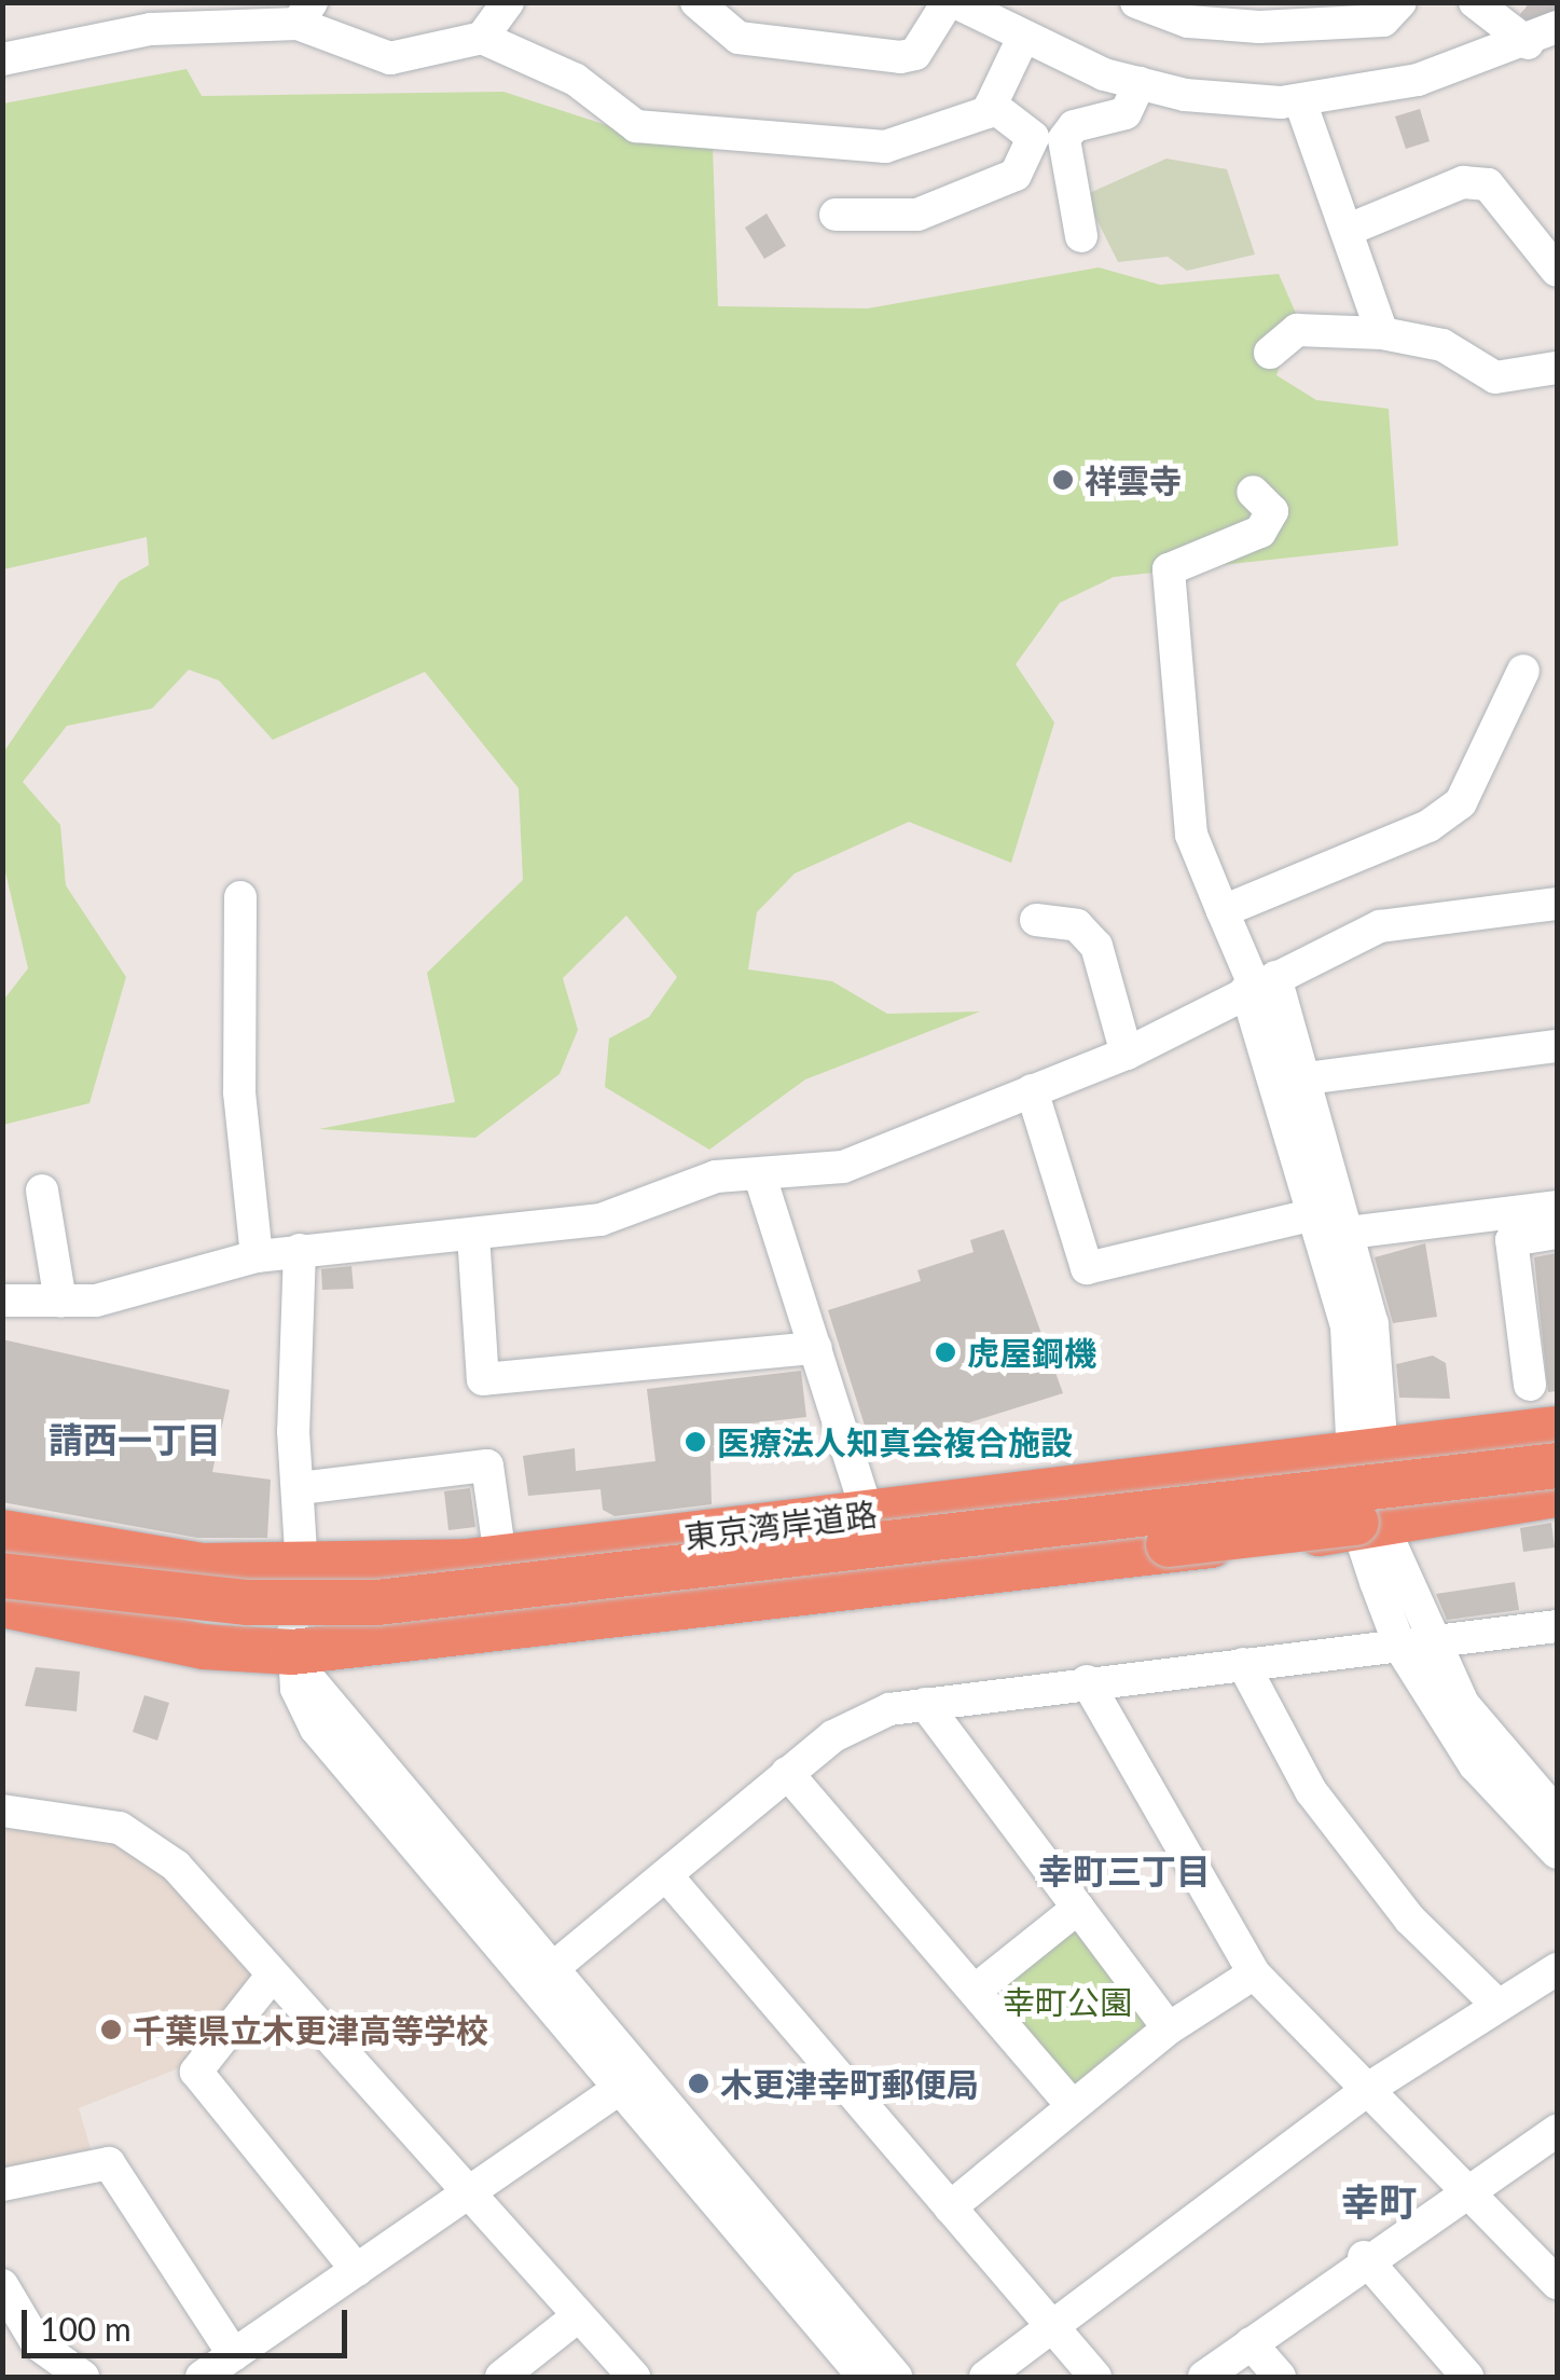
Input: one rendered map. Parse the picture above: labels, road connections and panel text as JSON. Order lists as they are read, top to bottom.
{
  "streets": {
    "highway": ["東京湾岸道路"]
  },
  "districts": ["請西一丁目", "幸町三丁目", "幸町"],
  "parks": ["幸町公園"],
  "places": [
    "祥雲寺",
    "虎屋鋼機",
    "医療法人知真会複合施設",
    "千葉県立木更津高等学校",
    "木更津幸町郵便局"
  ],
  "scale_bar": "100 m"
}
